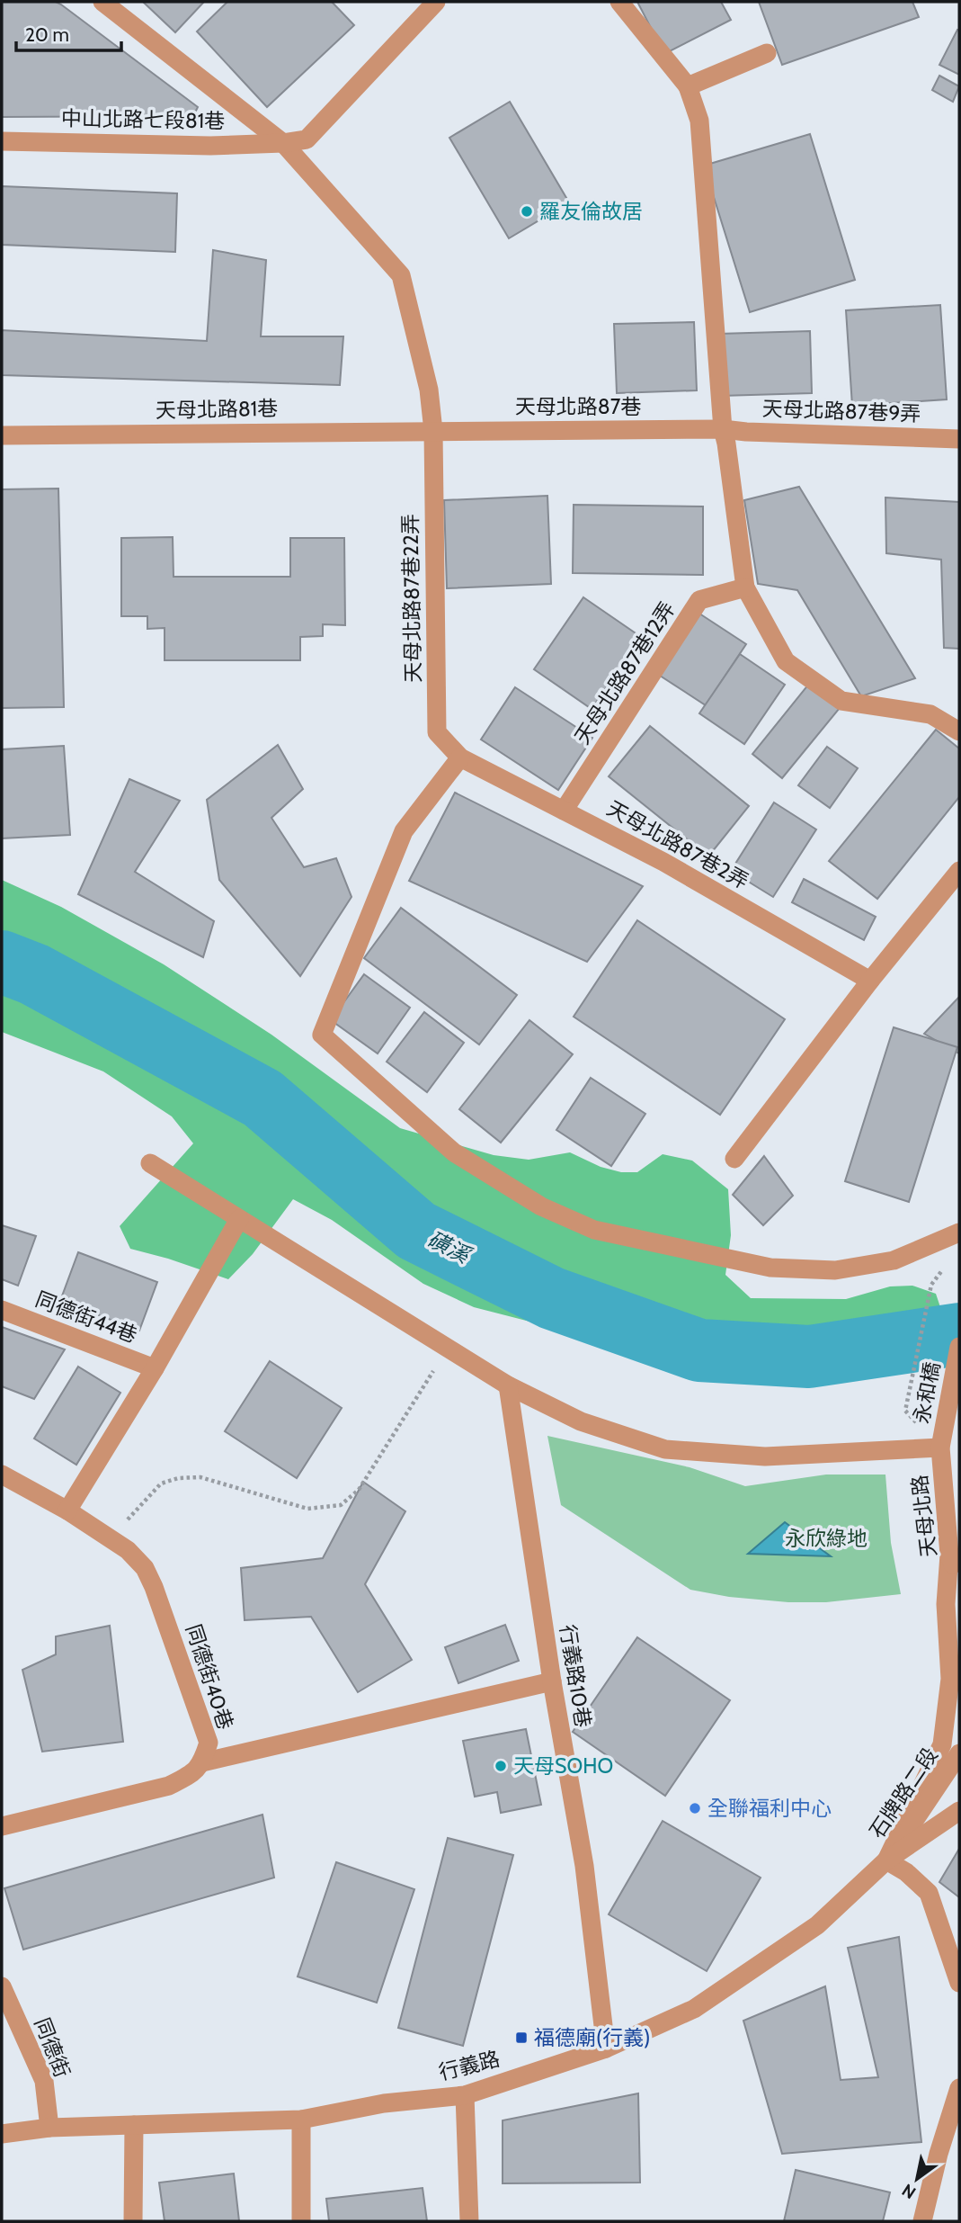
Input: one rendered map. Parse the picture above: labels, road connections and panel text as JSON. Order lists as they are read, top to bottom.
{
  "streets": {
    "street": [
      "中山北路七段81巷",
      "天母北路87巷",
      "天母北路81巷",
      "天母北路87巷9弄",
      "天母北路87巷22弄",
      "天母北路87巷12弄",
      "天母北路87巷2弄",
      "同德街44巷",
      "永和橋",
      "天母北路",
      "行義路10巷",
      "同德街40巷",
      "石牌路二段",
      "同德街",
      "行義路"
    ]
  },
  "crossings": [
    ["中山北路七段81巷", "天母北路87巷"],
    ["中山北路七段81巷", "天母北路81巷"],
    ["中山北路七段81巷", "天母北路87巷22弄"],
    ["天母北路87巷", "天母北路81巷"],
    ["天母北路87巷", "天母北路87巷9弄"],
    ["天母北路87巷", "天母北路87巷22弄"],
    ["天母北路81巷", "天母北路87巷22弄"],
    ["天母北路87巷22弄", "天母北路87巷2弄"],
    ["天母北路87巷12弄", "天母北路87巷2弄"],
    ["永和橋", "天母北路"],
    ["行義路10巷", "行義路"],
    ["石牌路二段", "行義路"],
    ["同德街", "行義路"]
  ],
  "water": ["磺溪"],
  "parks": ["永欣綠地"],
  "places": {
    "other": ["羅友倫故居", "天母SOHO", "全聯福利中心"],
    "transit": ["福德廟(行義)"]
  },
  "scale_bar": "20 m",
  "north": "bottom left"
}
